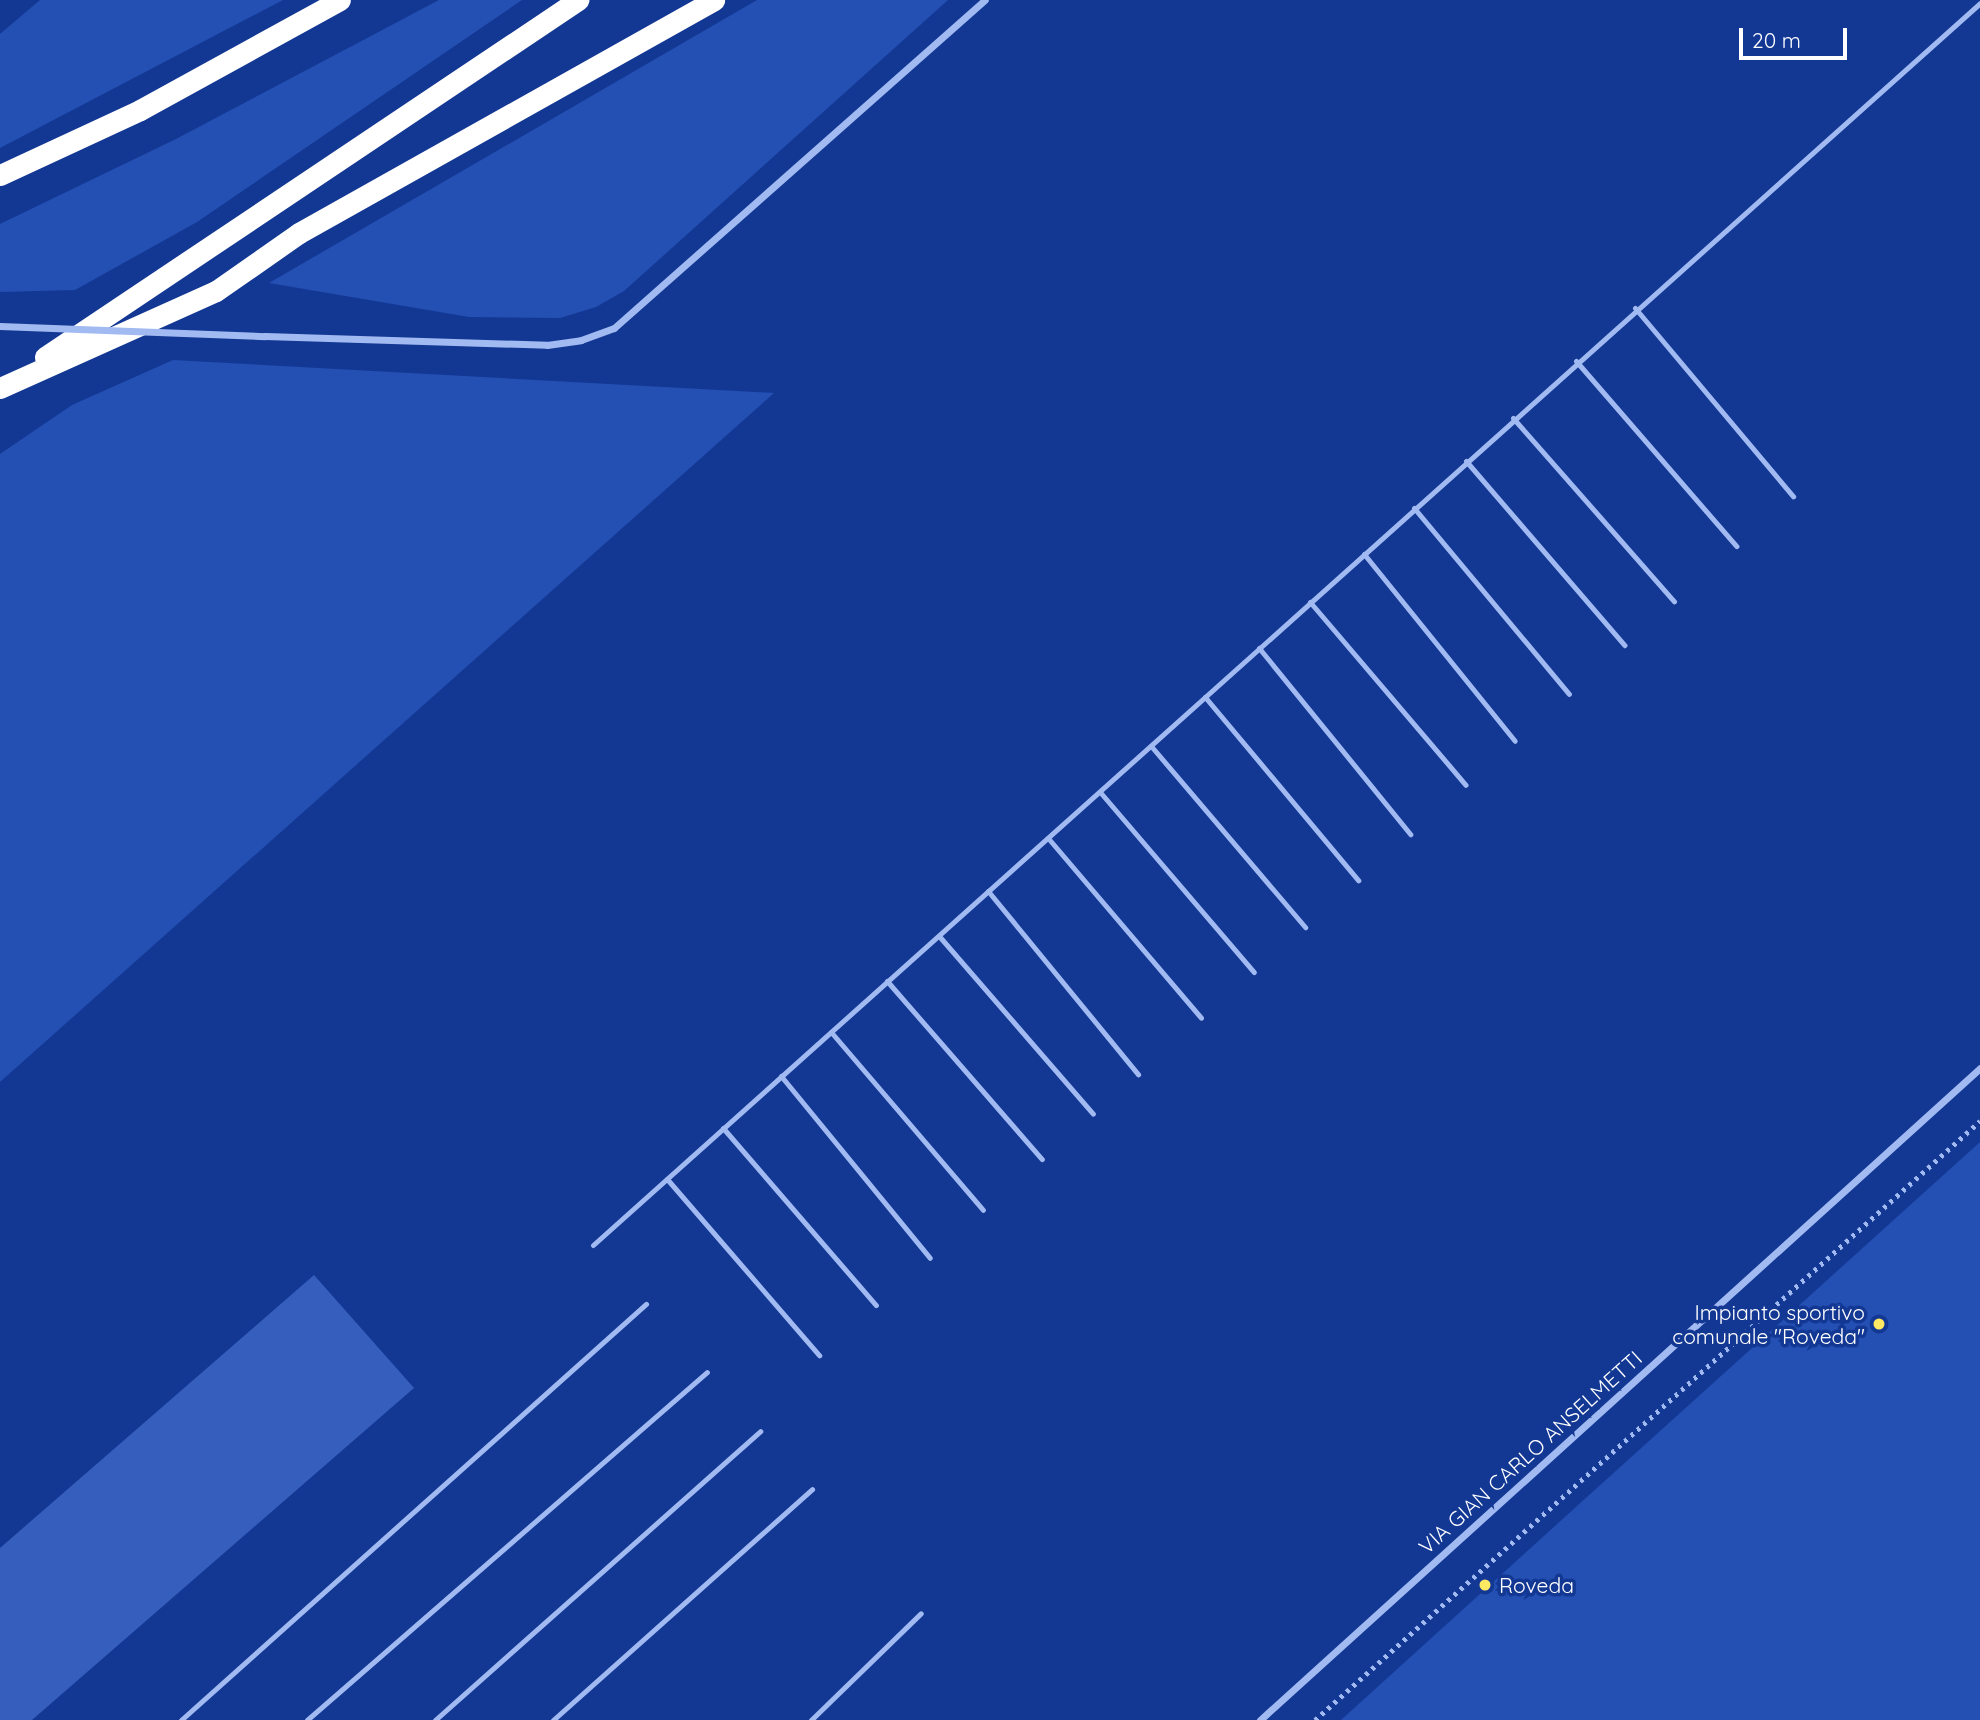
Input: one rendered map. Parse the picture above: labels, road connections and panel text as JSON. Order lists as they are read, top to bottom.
{
  "streets": {
    "street": ["VIA GIAN CARLO ANSELMETTI"]
  },
  "places": ["Impianto sportivo comunale \"Roveda\"", "Roveda"],
  "scale_bar": "20 m"
}
